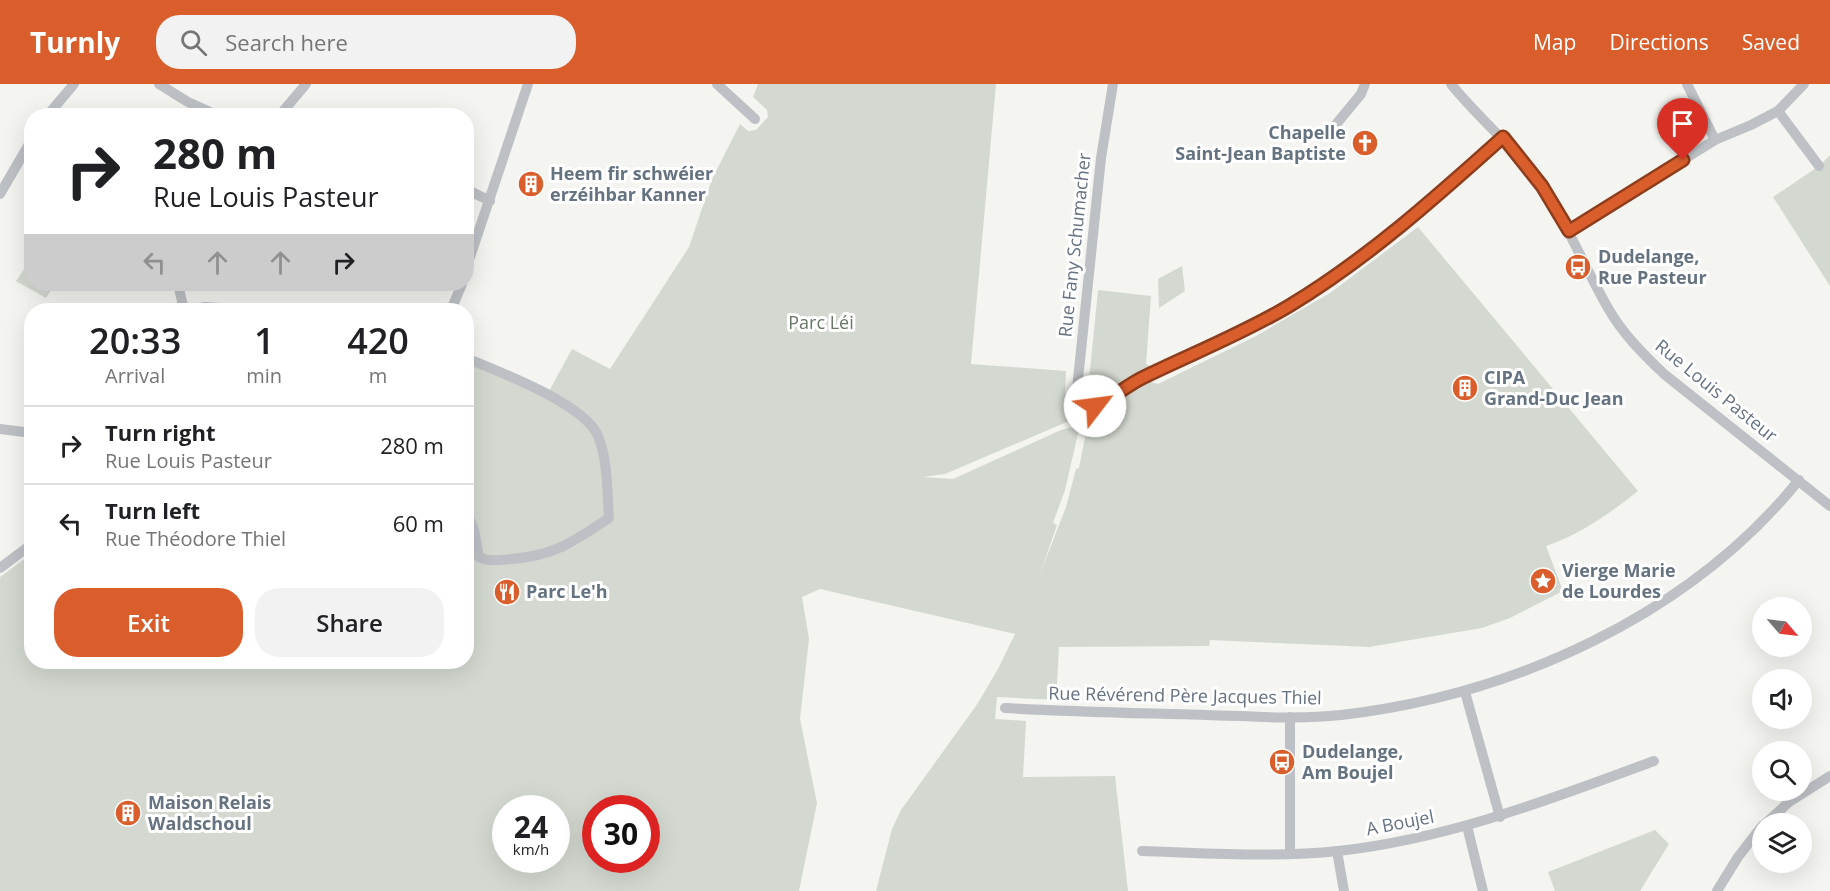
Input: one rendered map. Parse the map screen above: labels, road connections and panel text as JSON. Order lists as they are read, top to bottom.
{
  "streets": {
    "street": [
      "Rue Fany Schumacher",
      "Rue Louis Pasteur",
      "Rue Révérend Père Jacques Thiel",
      "A Boujel"
    ]
  },
  "crossings": [
    ["Rue Fany Schumacher", "Rue Louis Pasteur"],
    ["Rue Louis Pasteur", "Rue Révérend Père Jacques Thiel"]
  ],
  "parks": ["Parc Léi"],
  "places": {
    "church": ["Chapelle Saint-Jean Baptiste"],
    "building": ["Heem fir schwéier erzéihbar Kanner", "CIPA Grand-Duc Jean", "Maison Relais Waldschoul"],
    "bus stop": ["Dudelange, Rue Pasteur", "Dudelange, Am Boujel"],
    "place": ["Vierge Marie de Lourdes"],
    "restaurant": ["Parc Le'h"]
  },
  "north": "bottom right",
  "page": {
    "header": "Turnly",
    "search": "Search here",
    "nav": ["Map", "Directions", "Saved"],
    "turn": ["280 m", "Rue Louis Pasteur"],
    "eta": [
      "20:33",
      "Arrival",
      "1",
      "min",
      "420",
      "m"
    ],
    "list": [
      {
        "name": "Turn right",
        "note": "Rue Louis Pasteur",
        "value": "280 m"
      },
      {
        "name": "Turn left",
        "note": "Rue Théodore Thiel",
        "value": "60 m"
      }
    ],
    "buttons": ["Exit", "Share"],
    "speed": "24 km/h",
    "limit": "30"
  }
}
